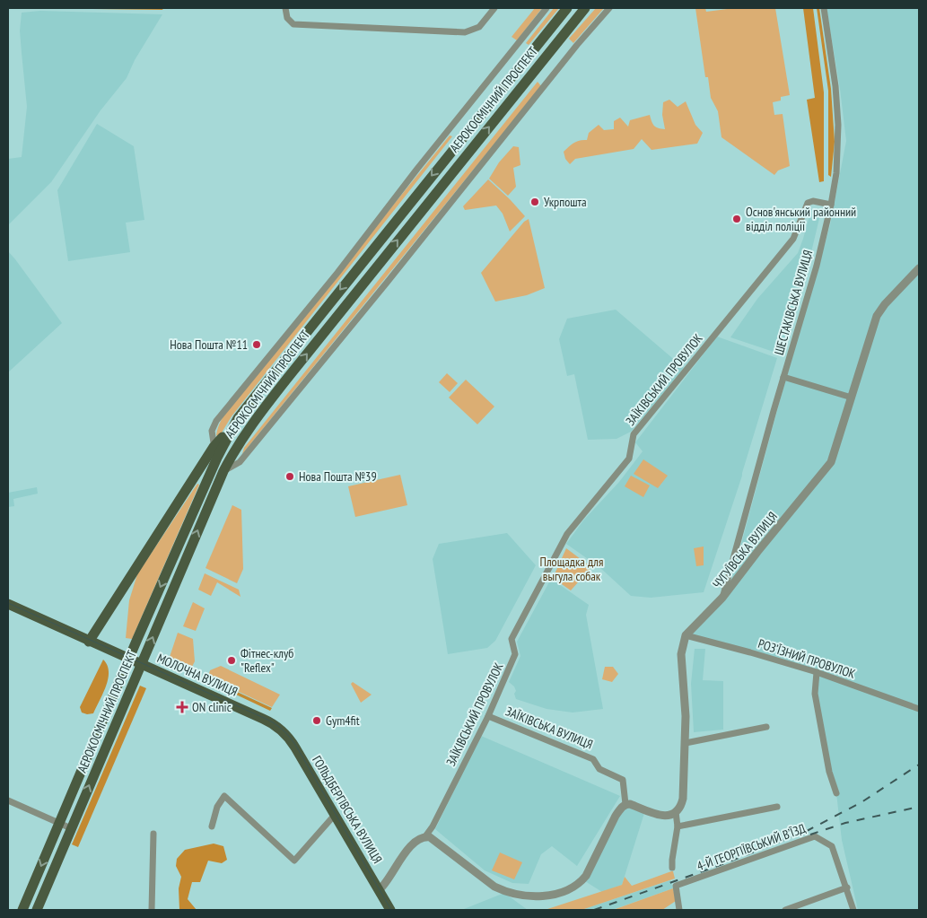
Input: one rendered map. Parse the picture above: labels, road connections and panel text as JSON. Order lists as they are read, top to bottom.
{
  "streets": {
    "main road": ["АЕРОКОСМІЧНИЙ ПРОСПЕКТ", "МОЛОЧНА ВУЛИЦЯ", "ГОЛЬДБЕРГІВСЬКА ВУЛИЦЯ"],
    "street": [
      "ШЕСТАКІВСЬКА ВУЛИЦЯ",
      "ЗАЇКІВСЬКИЙ ПРОВУЛОК",
      "ЧУГУЇВСЬКА ВУЛИЦЯ",
      "РОЗ’ЇЗНИЙ ПРОВУЛОК",
      "ЗАЇКІВСЬКА ВУЛИЦЯ",
      "4-Й ГЕОРГІЇВСЬКИЙ В’ЇЗД"
    ]
  },
  "crossings": [
    ["АЕРОКОСМІЧНИЙ ПРОСПЕКТ", "МОЛОЧНА ВУЛИЦЯ"],
    ["ШЕСТАКІВСЬКА ВУЛИЦЯ", "ЗАЇКІВСЬКИЙ ПРОВУЛОК"],
    ["ШЕСТАКІВСЬКА ВУЛИЦЯ", "ЧУГУЇВСЬКА ВУЛИЦЯ"],
    ["ЗАЇКІВСЬКИЙ ПРОВУЛОК", "ЗАЇКІВСЬКА ВУЛИЦЯ"],
    ["ЧУГУЇВСЬКА ВУЛИЦЯ", "РОЗ’ЇЗНИЙ ПРОВУЛОК"],
    ["МОЛОЧНА ВУЛИЦЯ", "ГОЛЬДБЕРГІВСЬКА ВУЛИЦЯ"]
  ],
  "parks": ["Площадка для выгула собак"],
  "places": {
    "other": [
      "Укрпошта",
      "Основ'янський районний відділ поліції",
      "Нова Пошта №11",
      "Нова Пошта №39",
      "Фітнес-клуб \"Reflex\"",
      "Gym4fit"
    ],
    "health": ["ON clinic"]
  }
}
